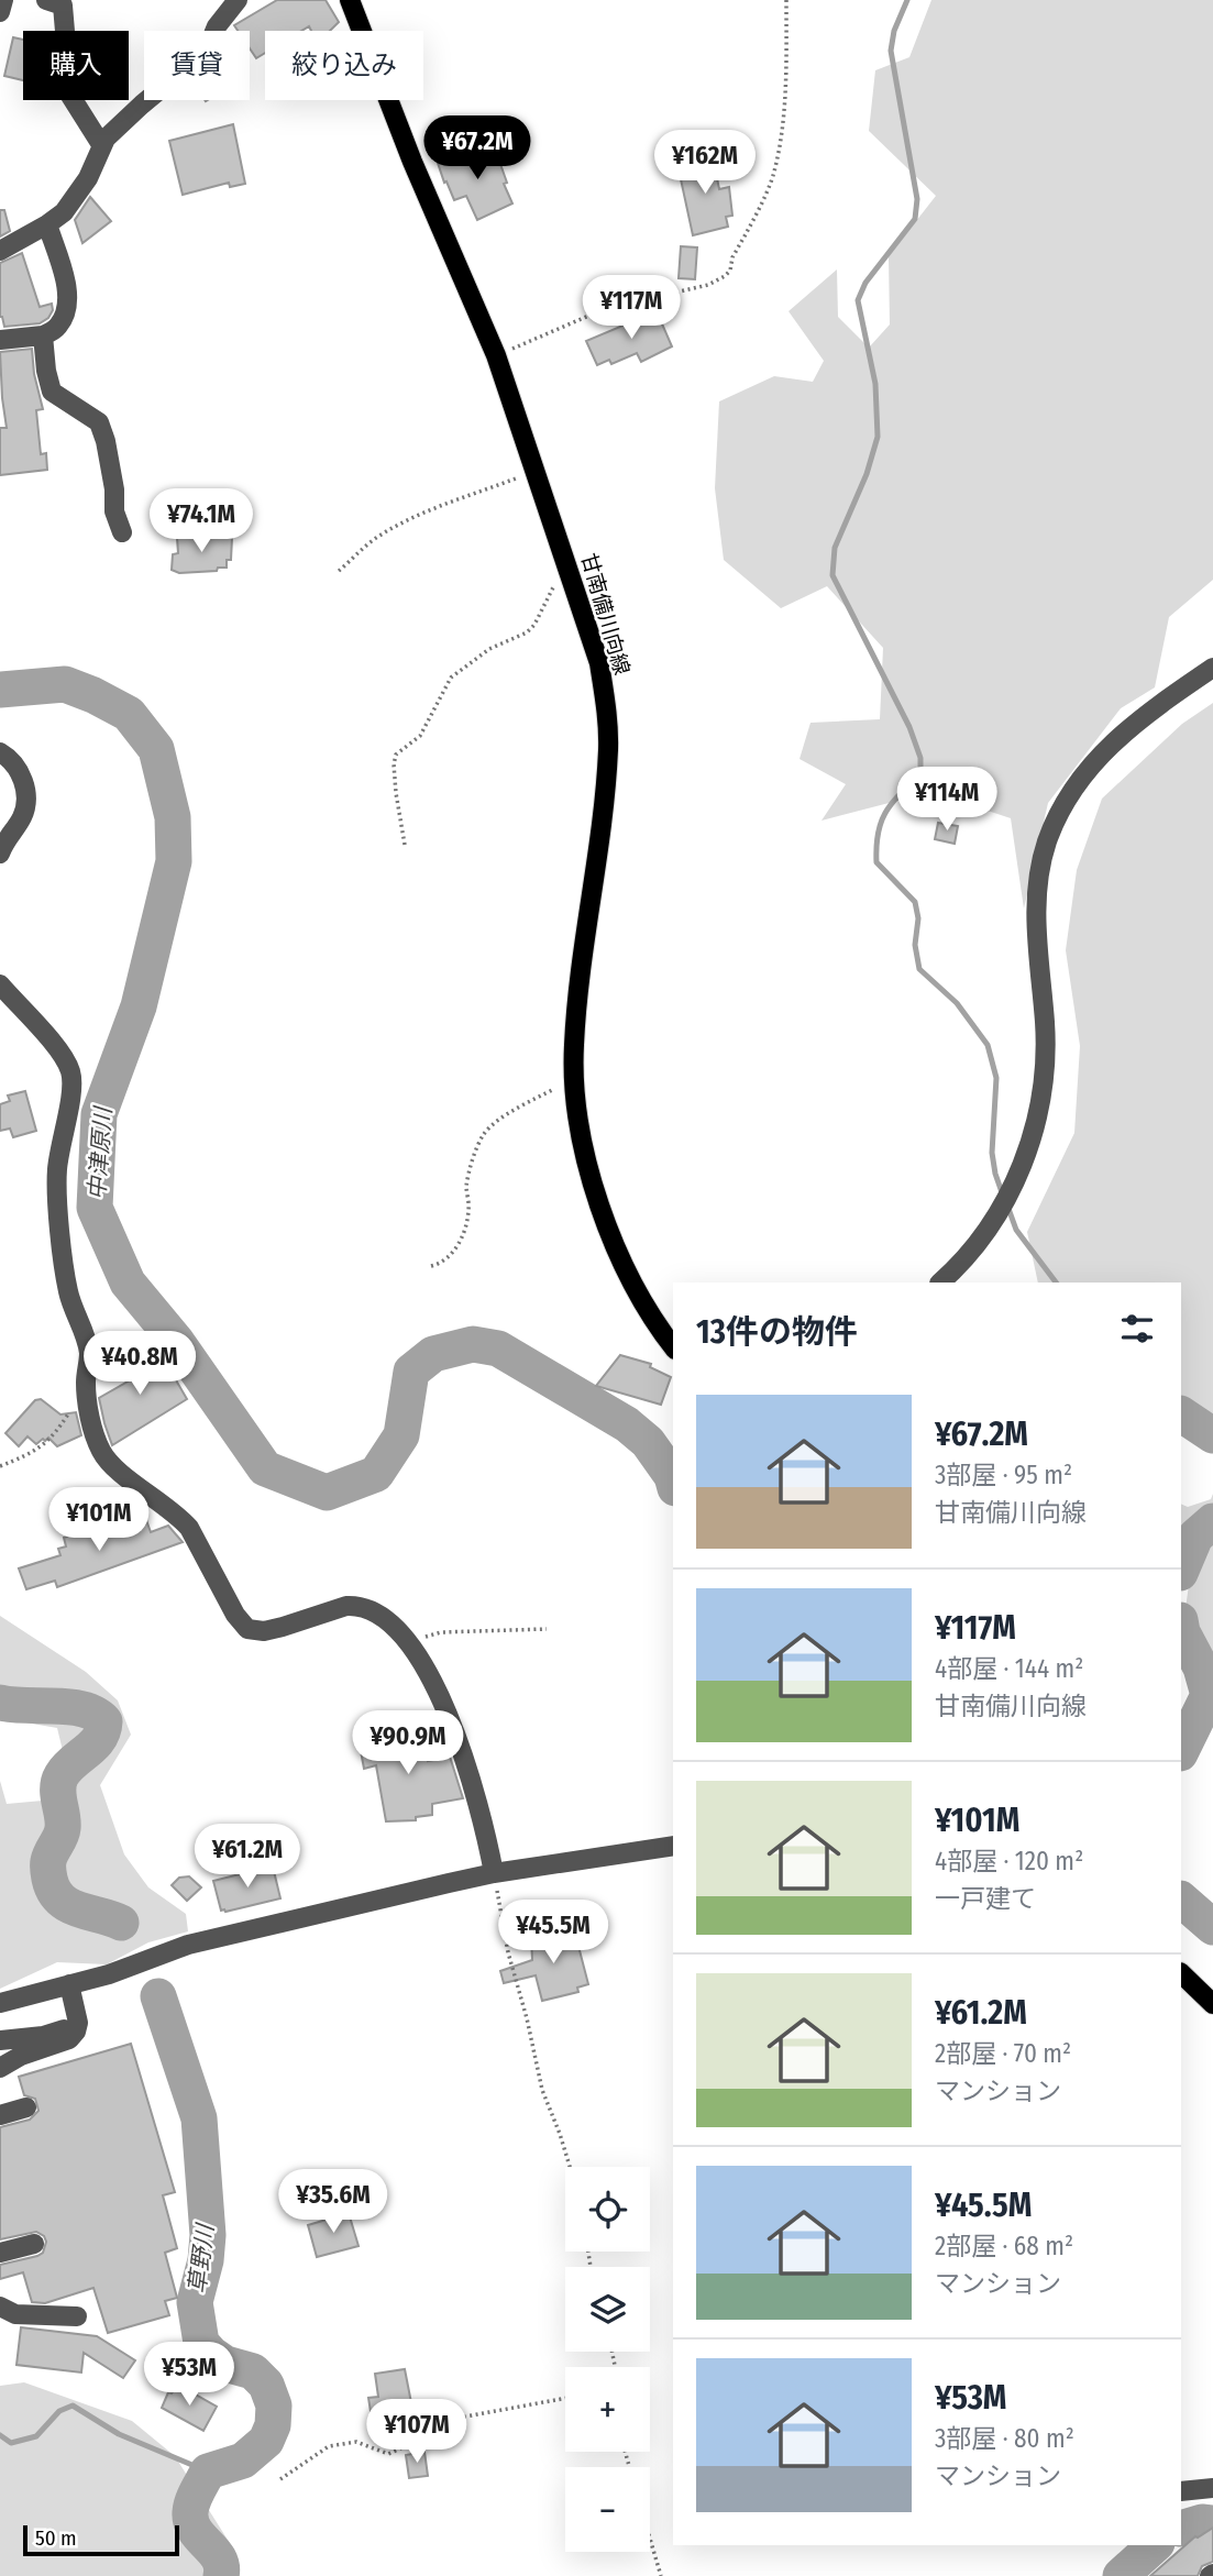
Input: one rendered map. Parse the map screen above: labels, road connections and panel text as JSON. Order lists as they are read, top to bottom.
{
  "streets": {
    "main road": ["甘南備川向線"]
  },
  "water": ["中津原川", "草野川"],
  "scale_bar": "50 m",
  "page": {
    "chip": ["購入", "賃貸", "絞り込み"],
    "price": [
      "¥67.2M",
      "¥162M",
      "¥117M",
      "¥74.1M",
      "¥114M",
      "¥40.8M",
      "¥101M",
      "¥90.9M",
      "¥61.2M",
      "¥45.5M",
      "¥35.6M",
      "¥53M",
      "¥107M"
    ],
    "heading": "13件の物件",
    "list": [
      {
        "name": "¥67.2M",
        "note": "3部屋 · 95 m² · 甘南備川向線"
      },
      {
        "name": "¥117M",
        "note": "4部屋 · 144 m² · 甘南備川向線"
      },
      {
        "name": "¥101M",
        "note": "4部屋 · 120 m² · 一戸建て"
      },
      {
        "name": "¥61.2M",
        "note": "2部屋 · 70 m² · マンション"
      },
      {
        "name": "¥45.5M",
        "note": "2部屋 · 68 m² · マンション"
      },
      {
        "name": "¥53M",
        "note": "3部屋 · 80 m² · マンション"
      }
    ],
    "map_buttons": ["+", "−"],
    "scale": "50 m"
  }
}
